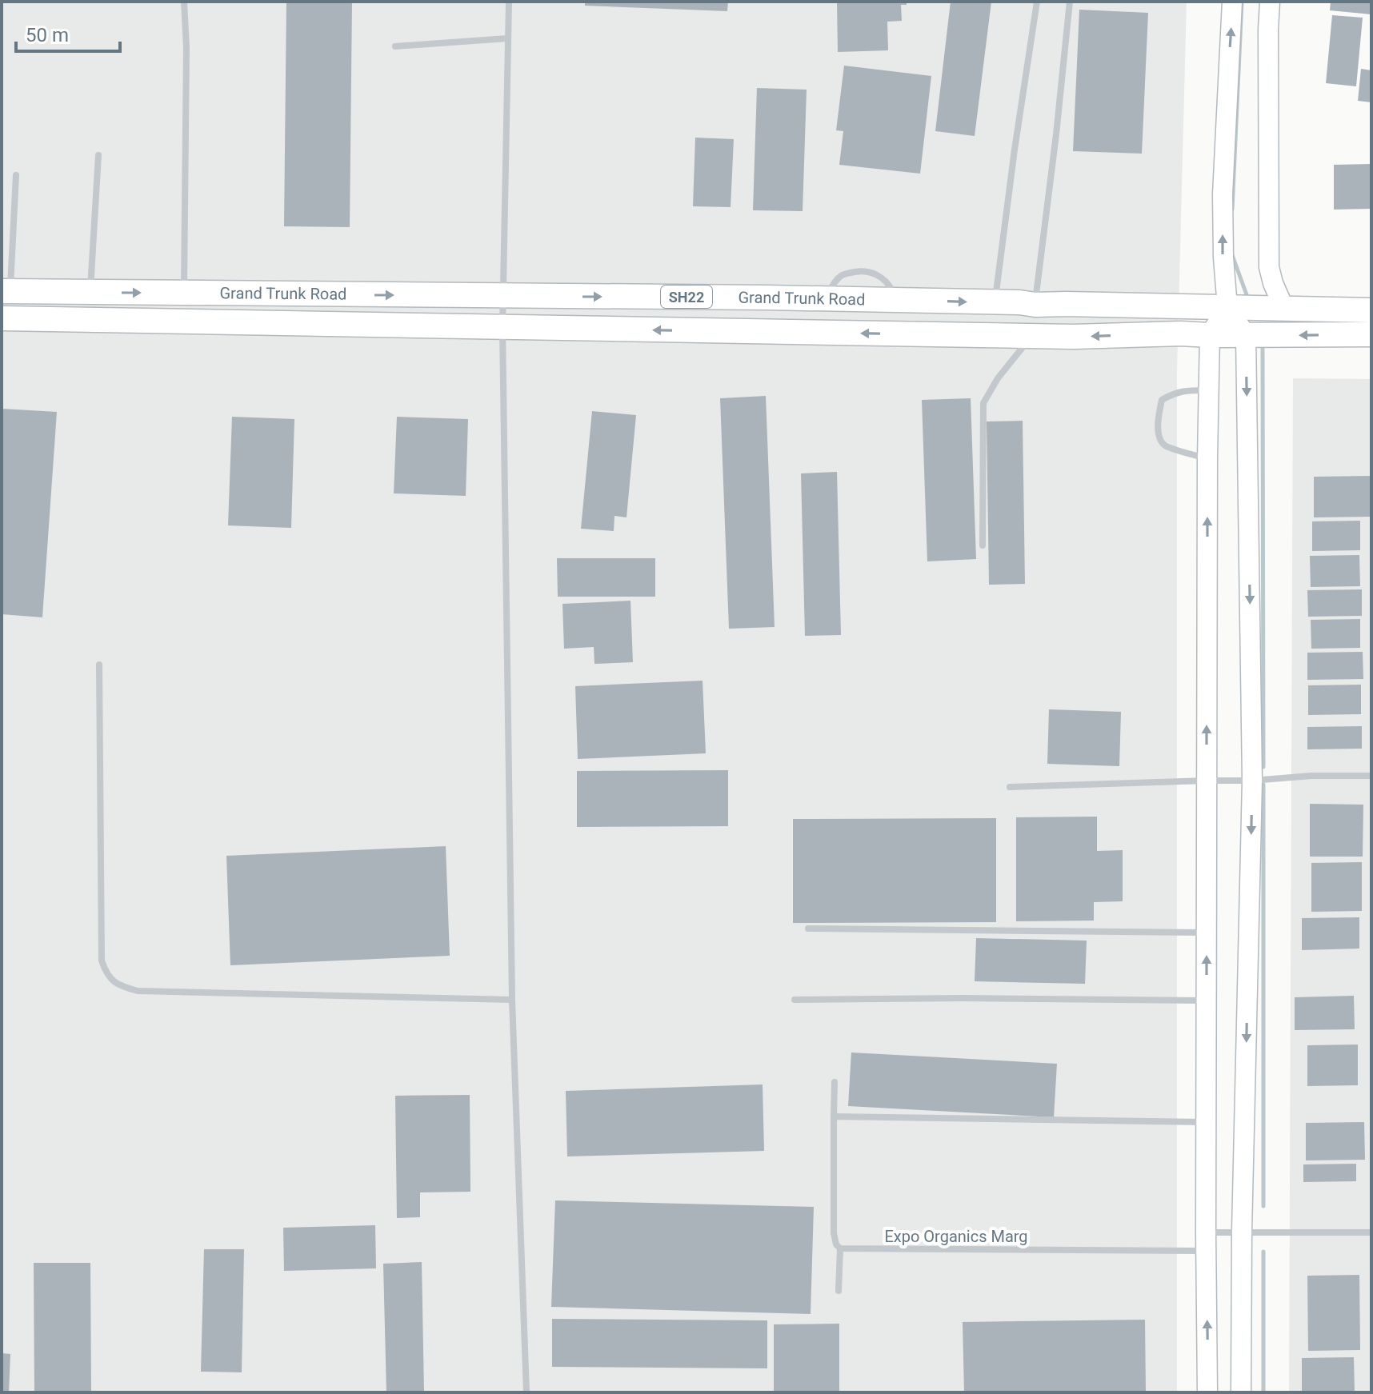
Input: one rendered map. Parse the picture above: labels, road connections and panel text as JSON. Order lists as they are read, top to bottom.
{
  "streets": {
    "highway": ["Grand Trunk Road", "SH22"],
    "lane": ["Expo Organics Marg"]
  },
  "scale_bar": "50 m"
}
